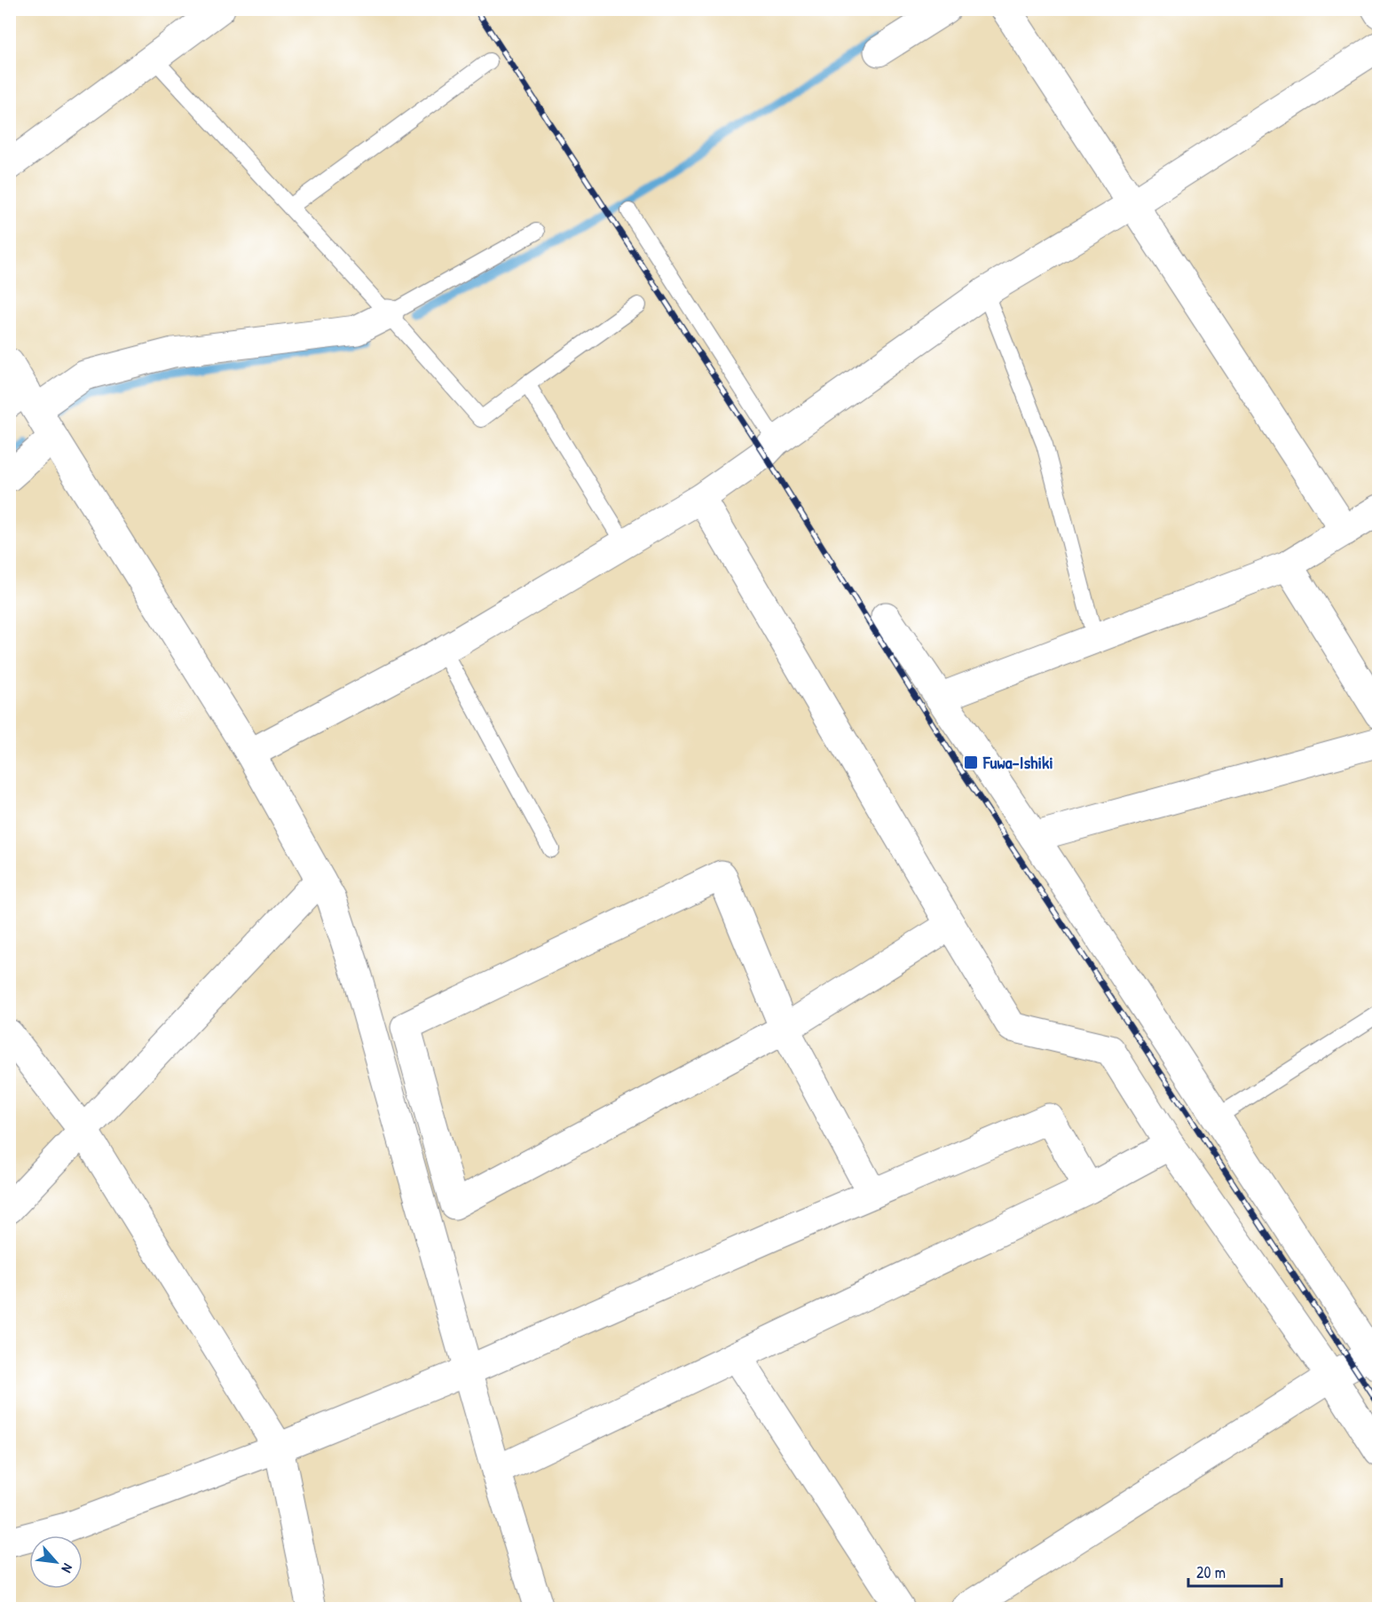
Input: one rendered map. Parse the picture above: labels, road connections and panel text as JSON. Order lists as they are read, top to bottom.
{
  "places": {
    "transit": ["Fuwa-Ishiki"]
  },
  "scale_bar": "20 m",
  "north": "bottom right"
}
